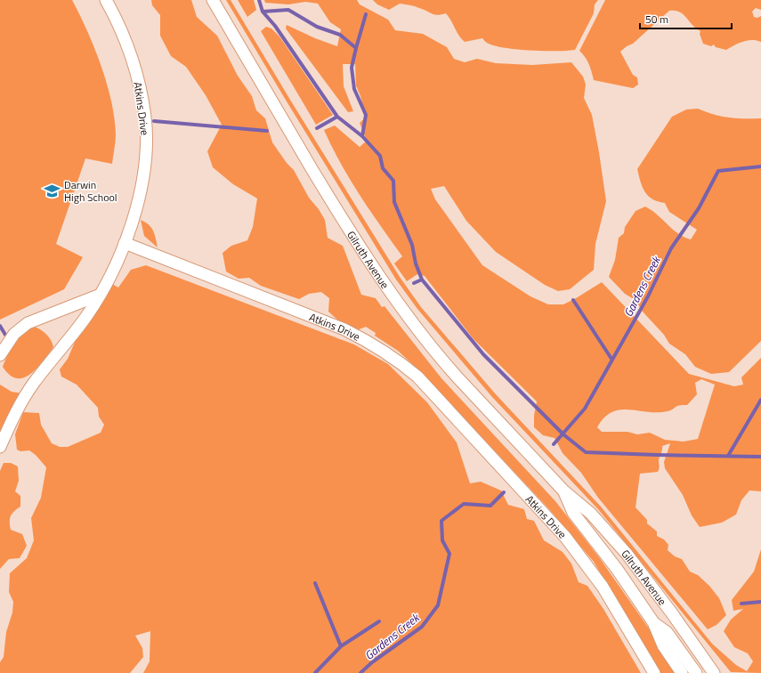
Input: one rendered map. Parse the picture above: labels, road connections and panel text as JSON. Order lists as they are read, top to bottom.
{
  "streets": {
    "street": ["Atkins Drive", "Gilruth Avenue"]
  },
  "water": ["Gardens Creek"],
  "places": {
    "school or university": ["Darwin High School"]
  },
  "scale_bar": "50 m"
}
